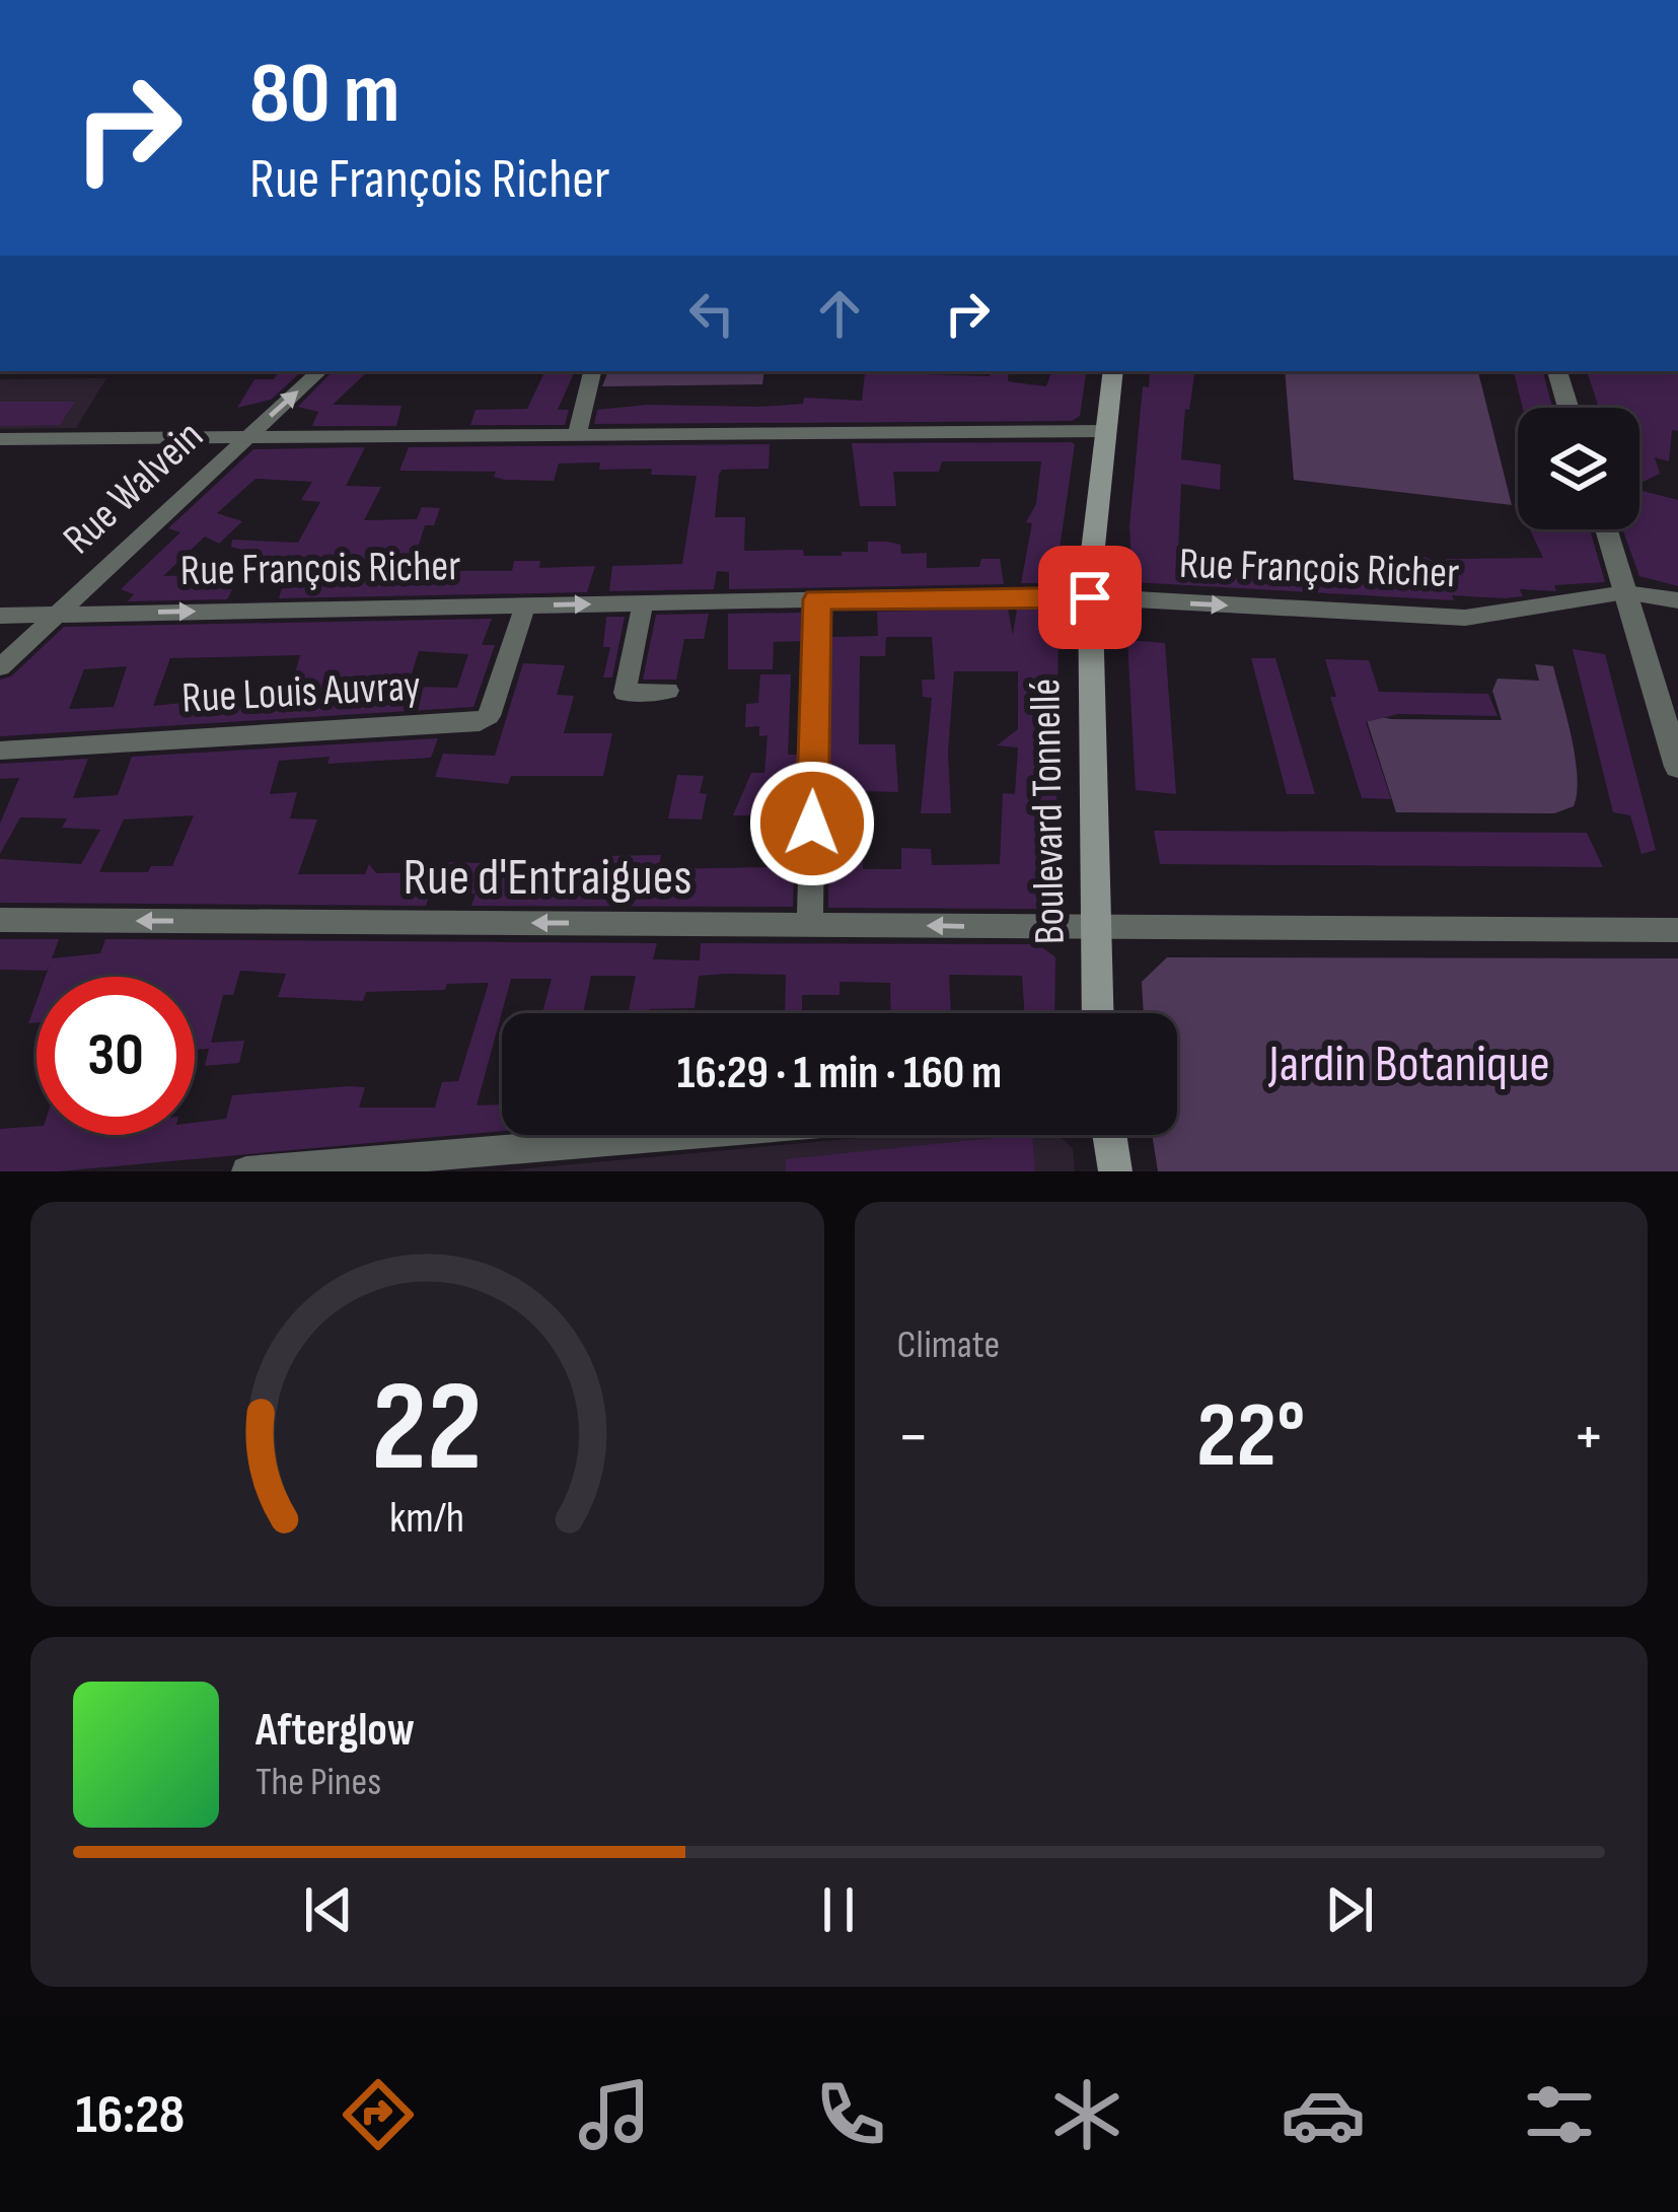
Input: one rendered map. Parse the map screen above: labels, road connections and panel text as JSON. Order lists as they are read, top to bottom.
{
  "streets": {
    "main road": ["Boulevard Tonnellé"],
    "street": [
      "Rue Walvein",
      "Rue François Richer",
      "Rue Louis Auvray",
      "Rue d'Entraigues"
    ]
  },
  "crossings": [
    ["Rue Walvein", "Rue François Richer"],
    ["Rue François Richer", "Rue Louis Auvray"],
    ["Rue François Richer", "Boulevard Tonnellé"],
    ["Boulevard Tonnellé", "Rue d'Entraigues"]
  ],
  "one_way": ["Rue d'Entraigues"],
  "parks": ["Jardin Botanique"],
  "page": {
    "turn": ["80 m", "Rue François Richer"],
    "limit": "30",
    "trip": "16:29 · 1 min · 160 m",
    "tile": "Climate",
    "heat": ["−", "22°", "+"],
    "song": ["Afterglow", "The Pines"],
    "tabs": "16:28",
    "gauge": ["22", "km/h"]
  }
}
